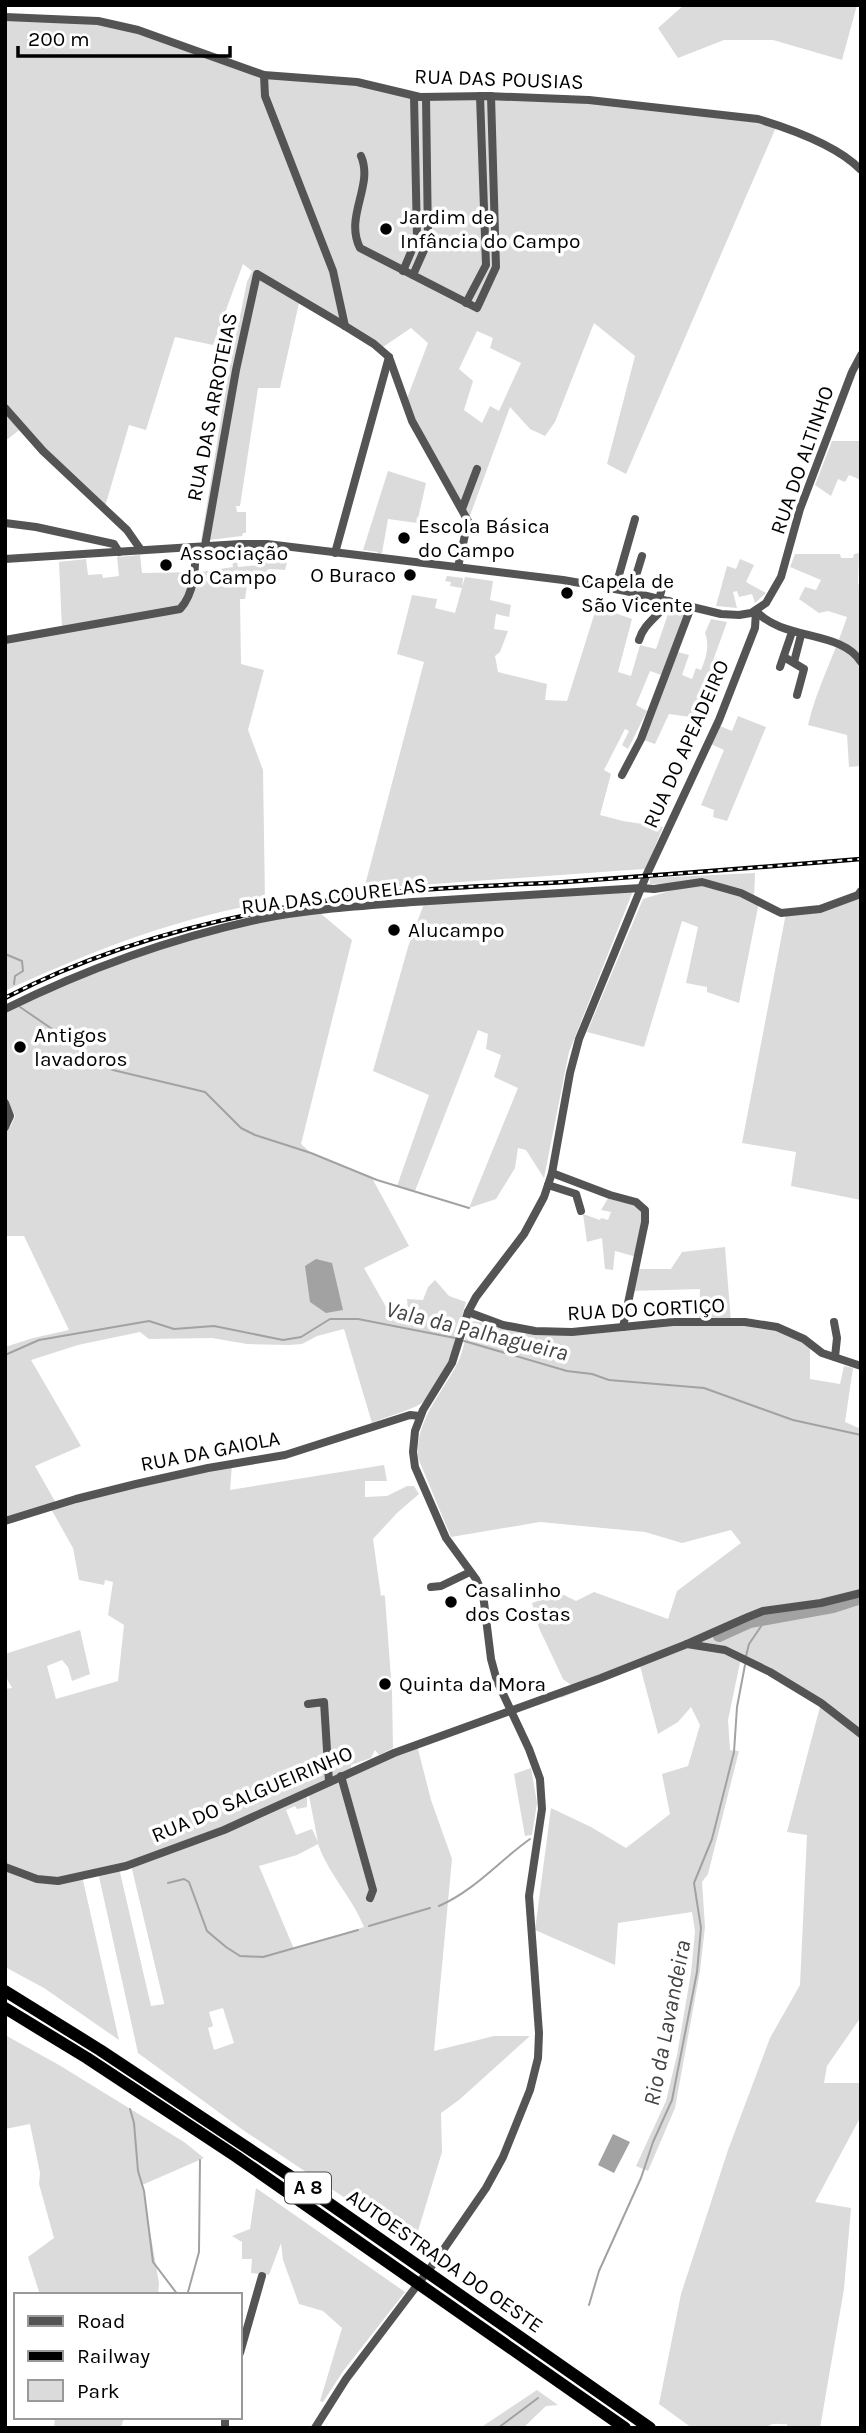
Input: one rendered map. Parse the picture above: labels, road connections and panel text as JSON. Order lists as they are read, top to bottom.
{
  "streets": {
    "highway": ["A 8", "AUTOESTRADA DO OESTE"],
    "street": [
      "RUA DAS POUSIAS",
      "RUA DAS ARROTEIAS",
      "RUA DO ALTINHO",
      "RUA DO APEADEIRO",
      "RUA DAS COURELAS",
      "RUA DO CORTIÇO",
      "RUA DA GAIOLA",
      "RUA DO SALGUEIRINHO"
    ]
  },
  "crossings": [
    ["RUA DO ALTINHO", "RUA DO APEADEIRO"],
    ["RUA DO APEADEIRO", "RUA DAS COURELAS"],
    ["RUA DO APEADEIRO", "RUA DO CORTIÇO"],
    ["RUA DO APEADEIRO", "RUA DA GAIOLA"]
  ],
  "water": ["Vala da Palhagueira", "Rio da Lavandeira"],
  "places": [
    "Jardim de Infância do Campo",
    "Escola Básica do Campo",
    "Associação do Campo",
    "O Buraco",
    "Capela de São Vicente",
    "Alucampo",
    "Antigos lavadoros",
    "Casalinho dos Costas",
    "Quinta da Mora"
  ],
  "legend": ["Road", "Railway", "Park"],
  "scale_bar": "200 m"
}
